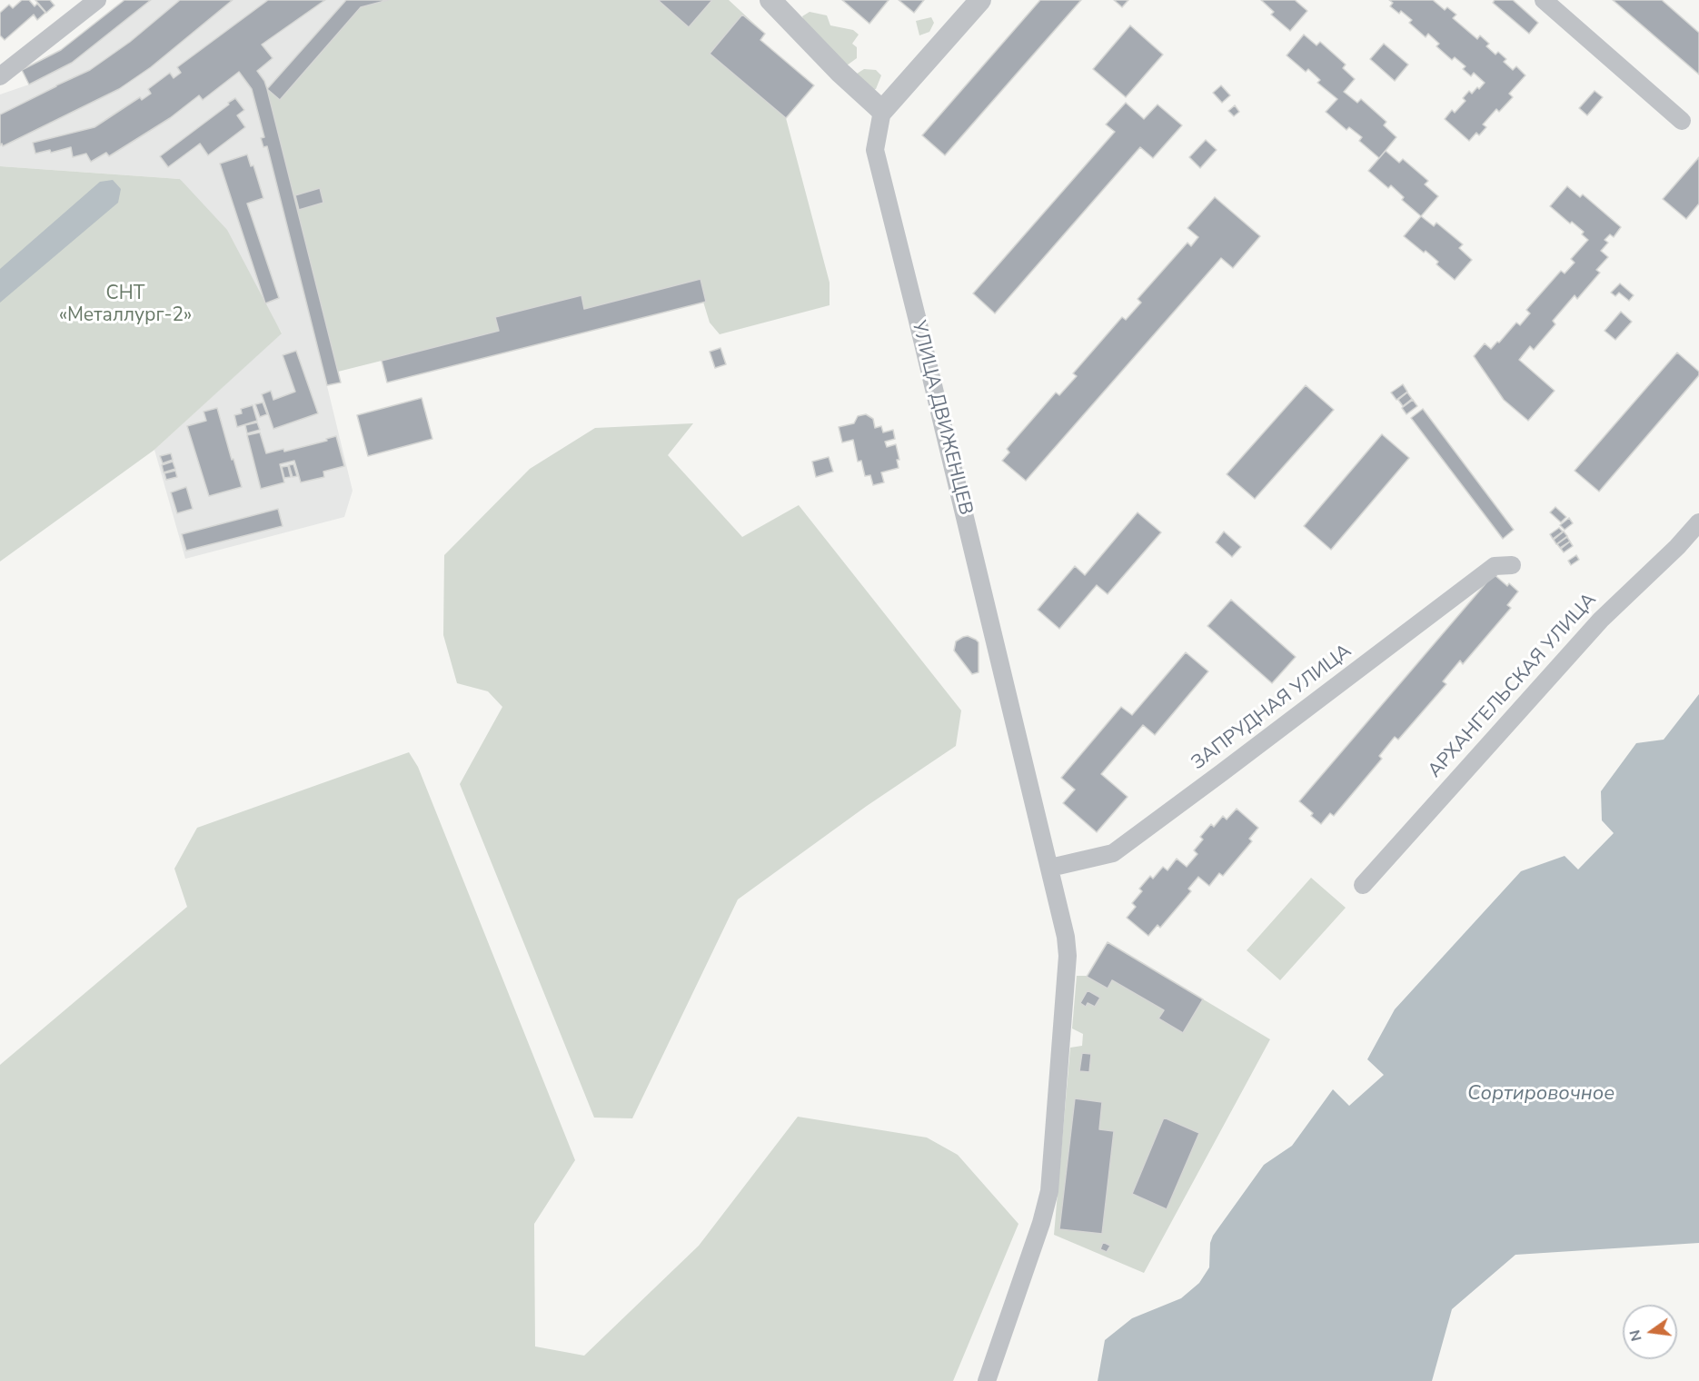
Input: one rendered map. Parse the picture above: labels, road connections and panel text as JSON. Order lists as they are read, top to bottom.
{
  "streets": {
    "street": ["УЛИЦА ДВИЖЕНЦЕВ", "АРХАНГЕЛЬСКАЯ УЛИЦА", "ЗАПРУДНАЯ УЛИЦА"]
  },
  "crossings": [
    ["УЛИЦА ДВИЖЕНЦЕВ", "ЗАПРУДНАЯ УЛИЦА"]
  ],
  "water": ["Сортировочное"],
  "parks": ["СНТ «Металлург-2»"],
  "north": "left"
}
